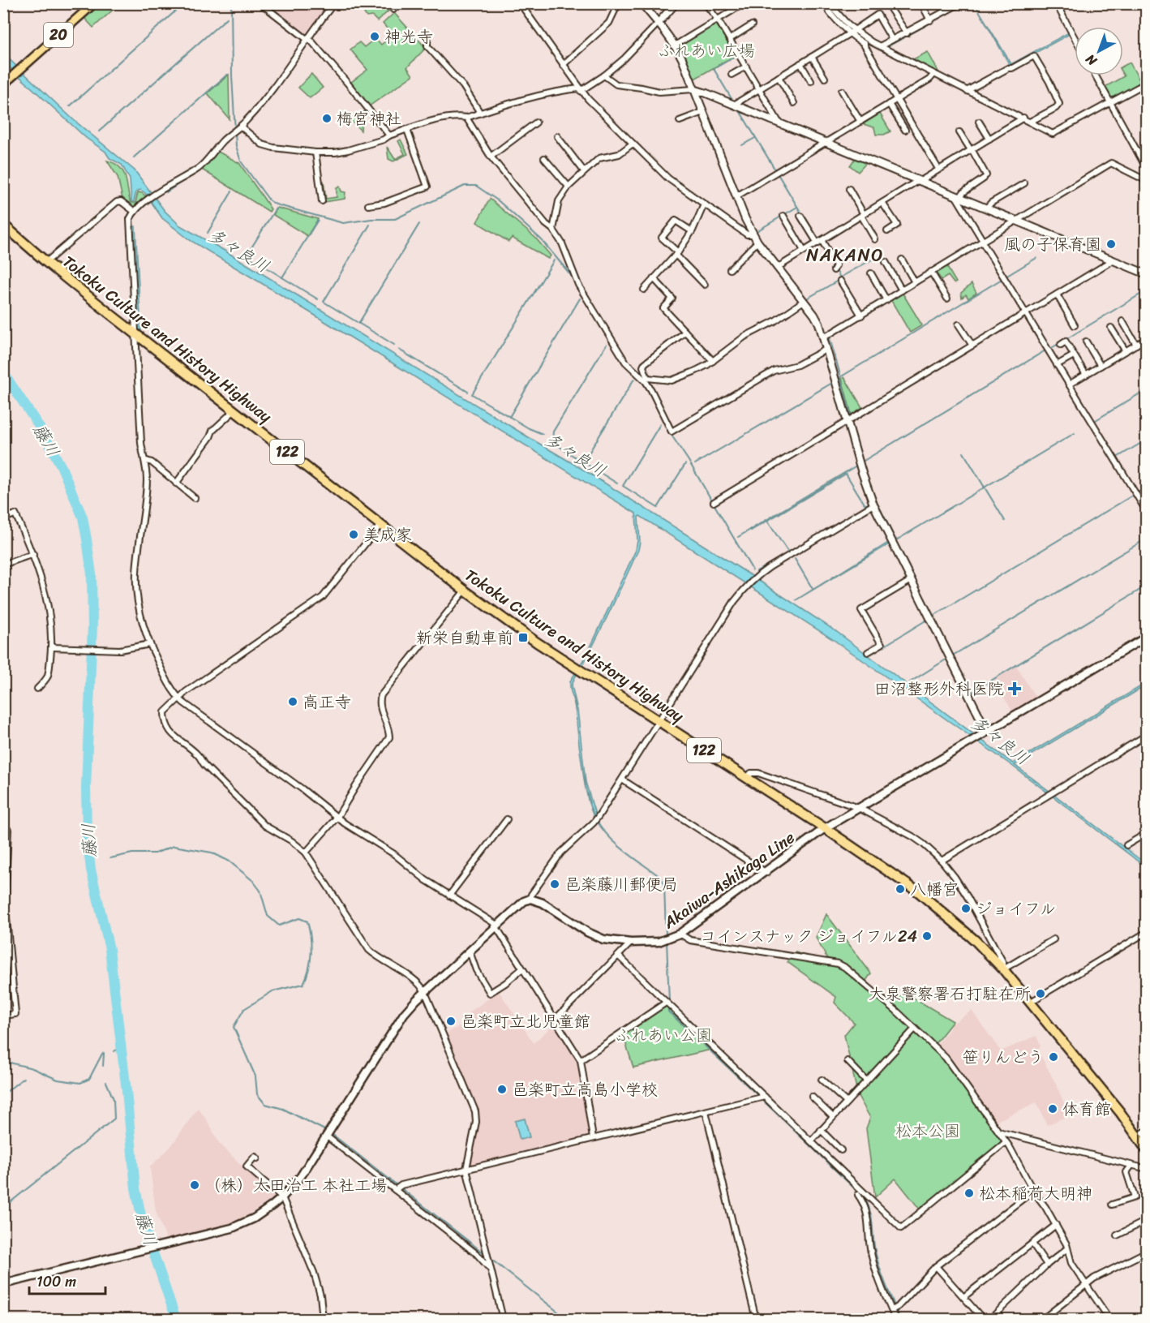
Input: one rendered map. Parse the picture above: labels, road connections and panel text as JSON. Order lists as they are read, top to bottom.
{
  "streets": {
    "highway": ["Tokoku Culture and History Highway", "122"],
    "main road": ["20", "Akaiwa-Ashikaga Line"]
  },
  "crossings": [
    ["Tokoku Culture and History Highway", "Akaiwa-Ashikaga Line"]
  ],
  "districts": ["NAKANO"],
  "water": ["多々良川", "藤川"],
  "parks": ["ふれあい広場", "ふれあい公園", "松本公園"],
  "places": {
    "other": [
      "神光寺",
      "梅宮神社",
      "風の子保育園",
      "美成家",
      "高正寺",
      "邑楽藤川郵便局",
      "八幡宮",
      "ジョイフル",
      "コインスナック ジョイフル24",
      "大泉警察署石打駐在所",
      "邑楽町立北児童館",
      "笹りんどう",
      "邑楽町立高島小学校",
      "体育館",
      "（株）太田治工 本社工場",
      "松本稲荷大明神"
    ],
    "transit": ["新栄自動車前"],
    "health": ["田沼整形外科医院"]
  },
  "scale_bar": "100 m",
  "north": "bottom left"
}
